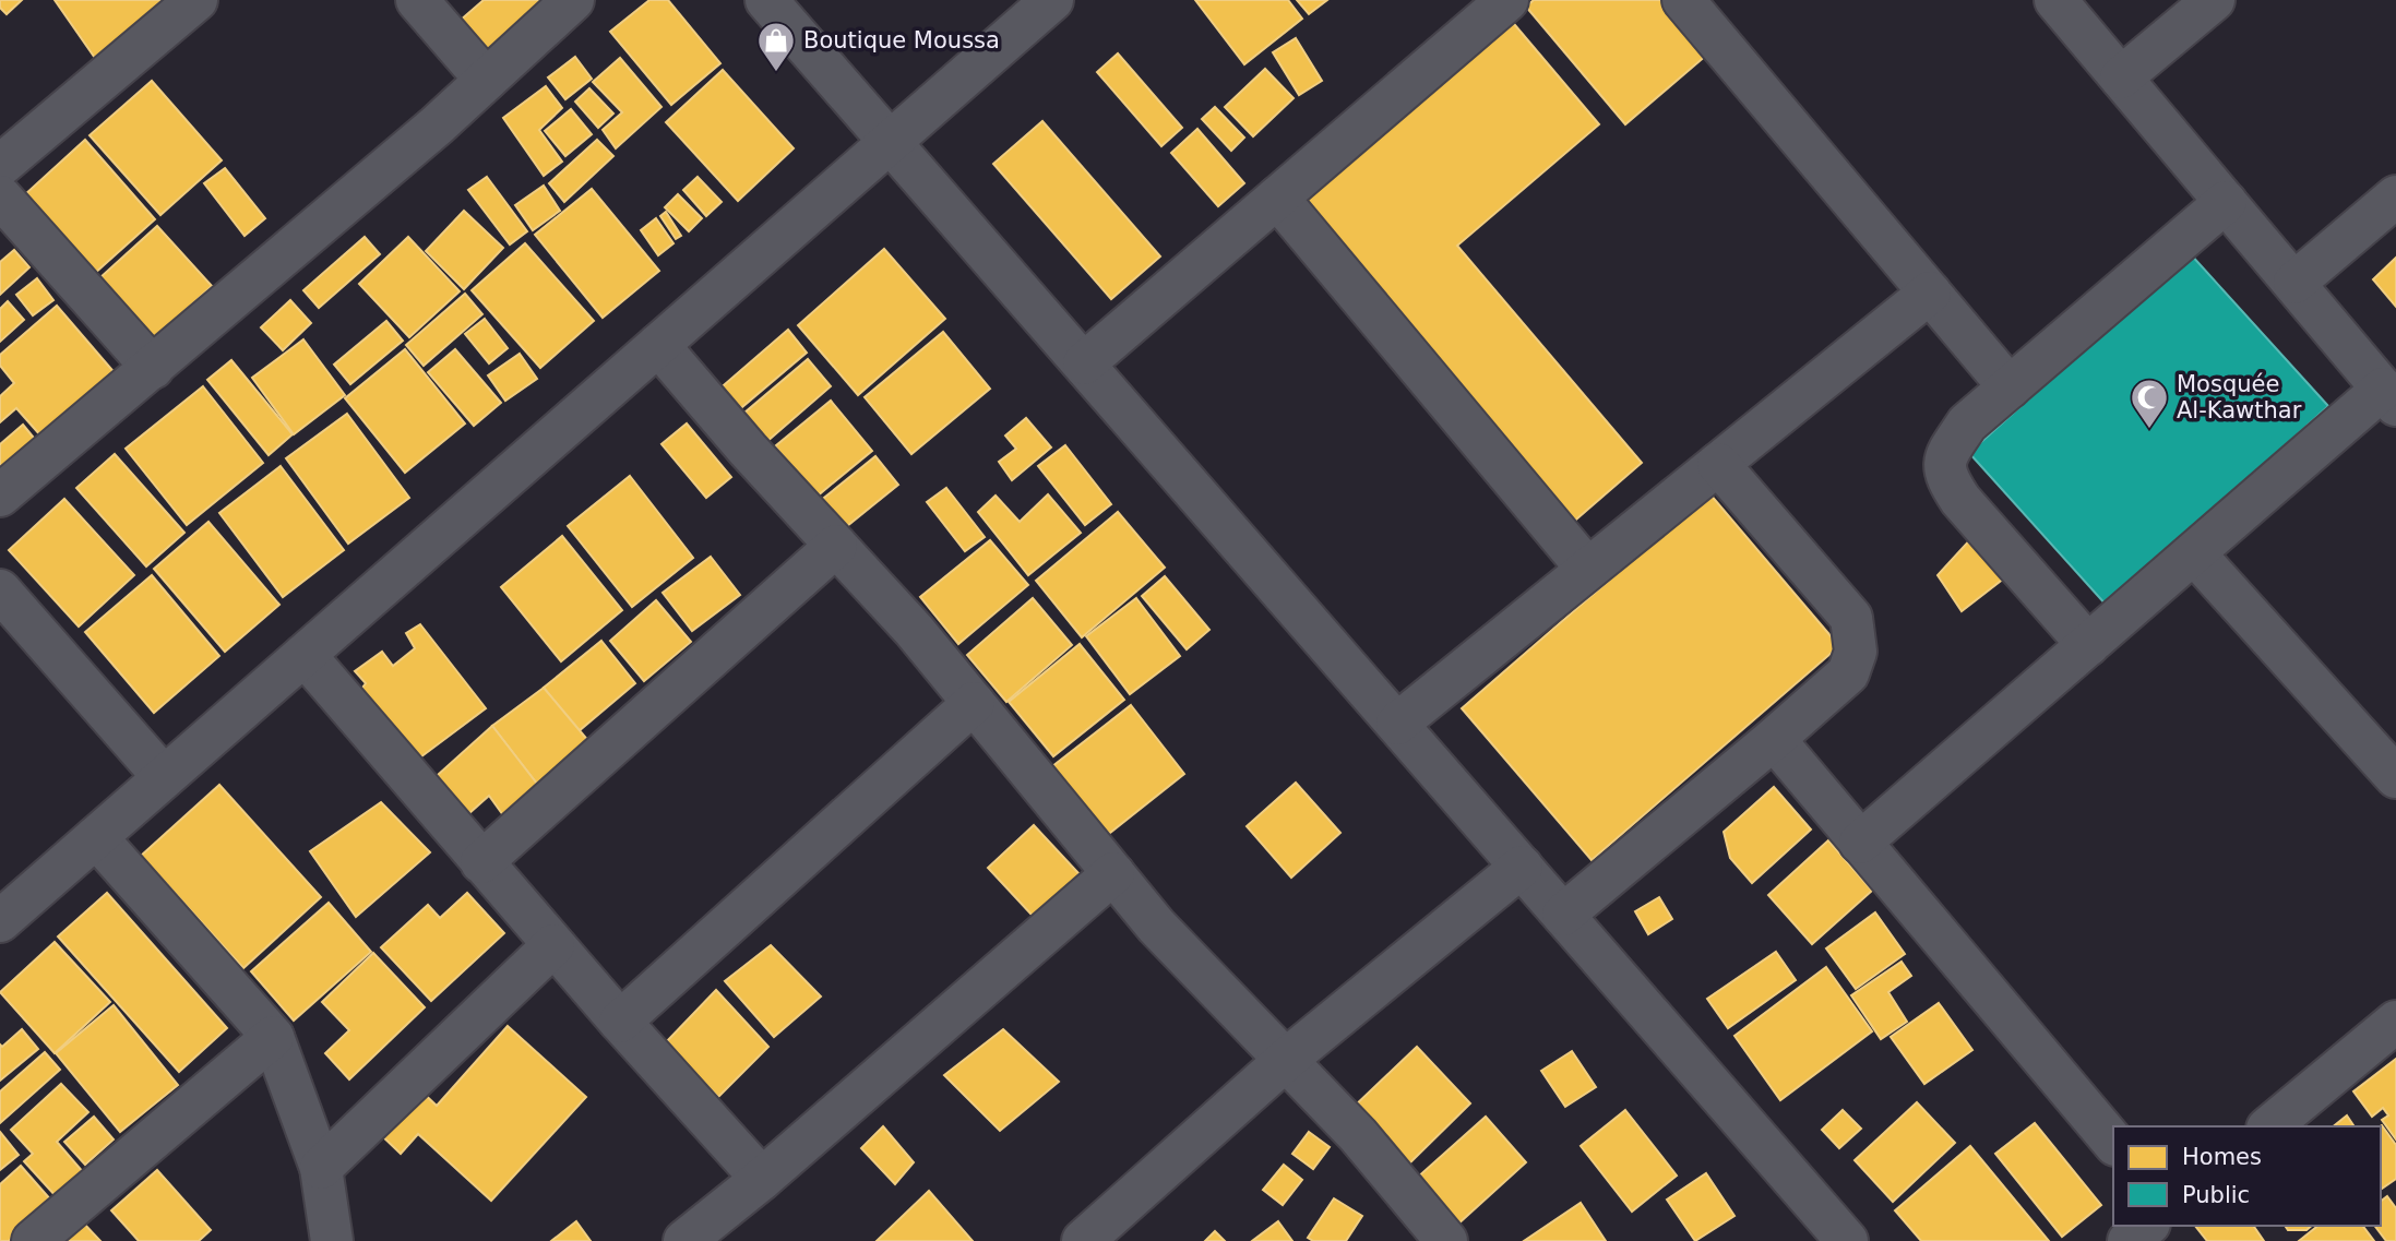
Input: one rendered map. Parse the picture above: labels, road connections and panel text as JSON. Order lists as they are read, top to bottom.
{
  "places": {
    "shop": ["Boutique Moussa"],
    "mosque": ["Mosquée Al-Kawthar"]
  },
  "legend": ["Homes", "Public"]
}
